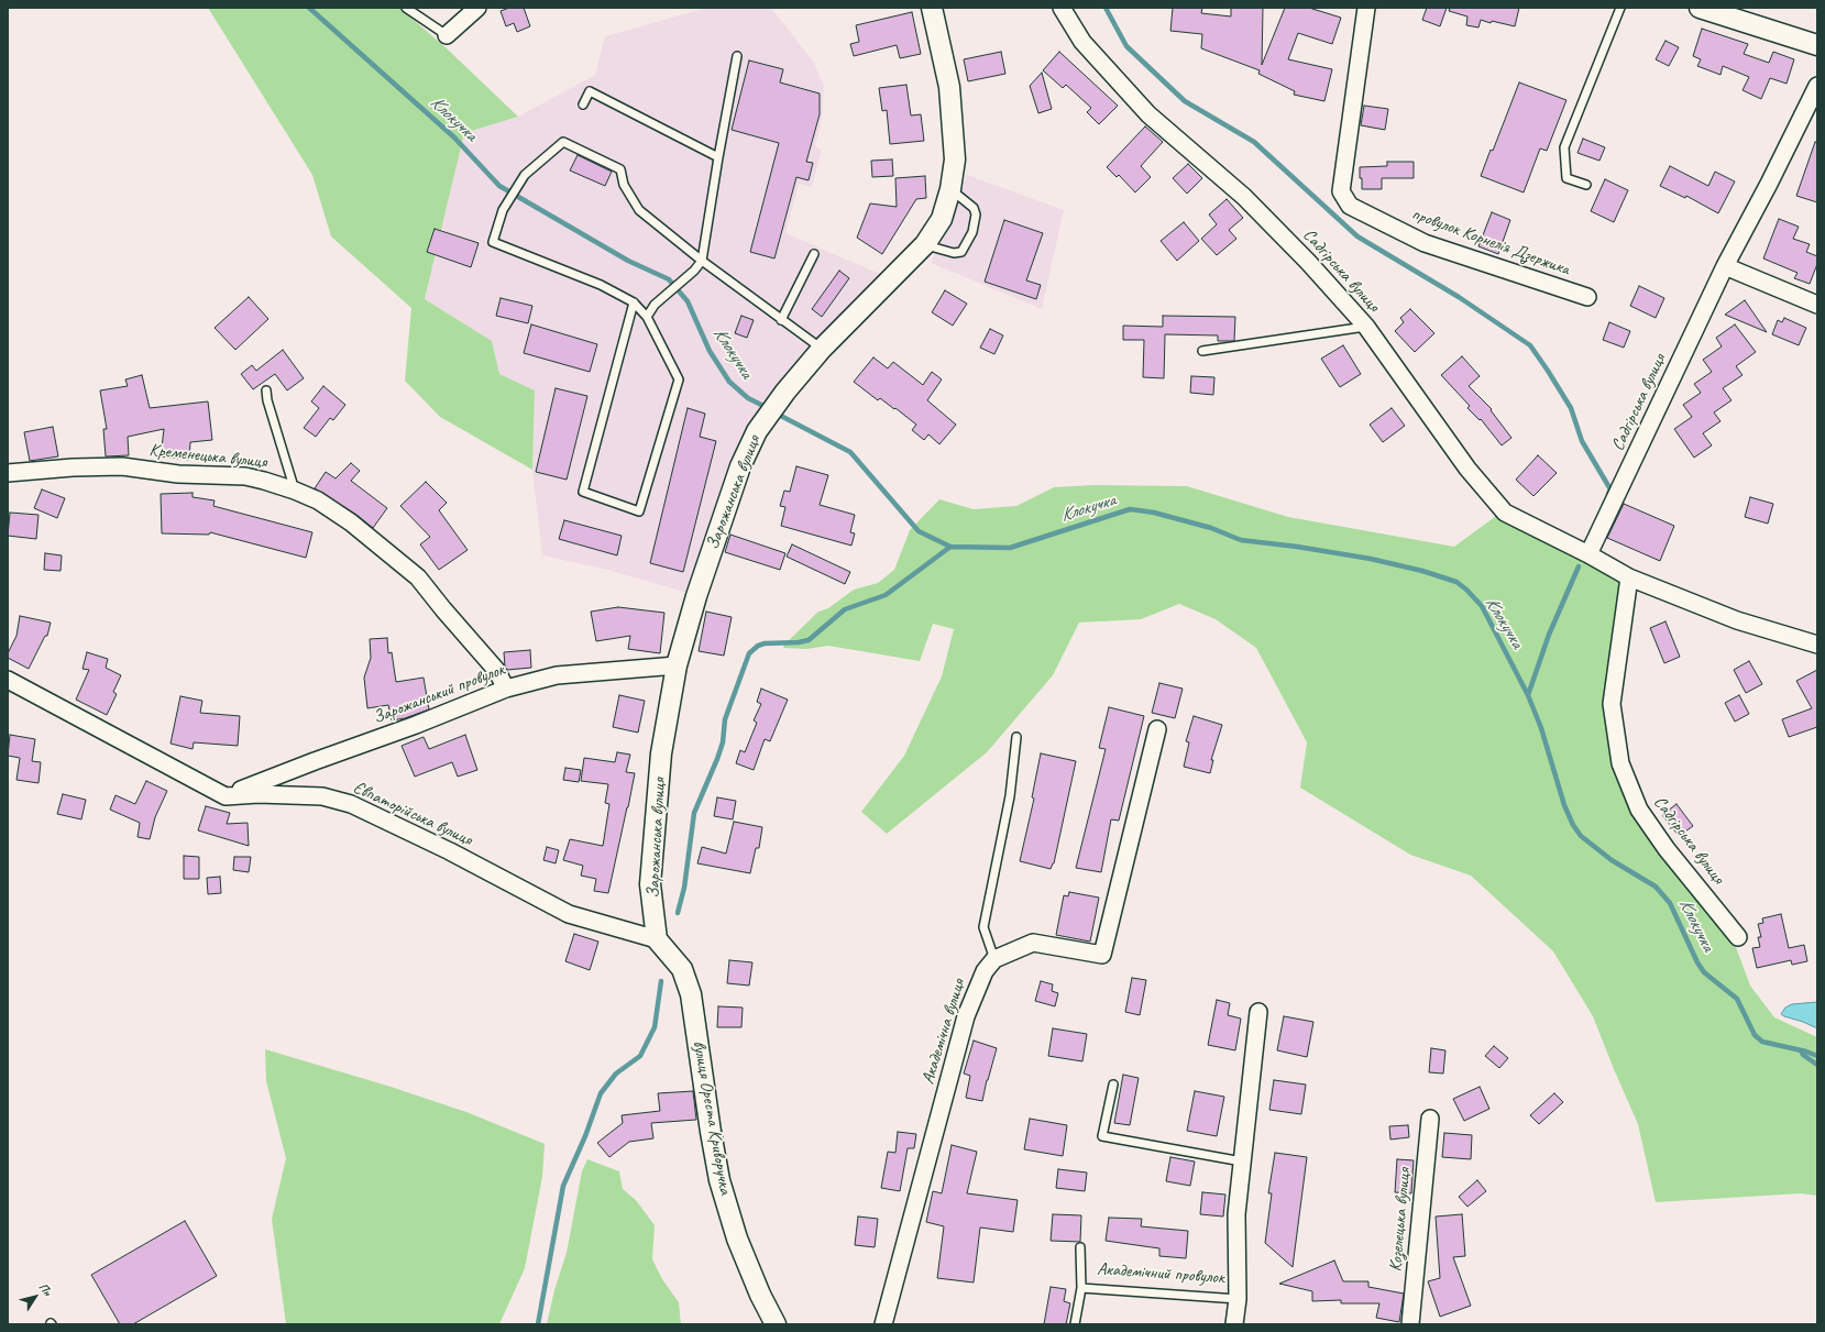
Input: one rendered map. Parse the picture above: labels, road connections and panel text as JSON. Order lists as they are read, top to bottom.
{
  "streets": {
    "street": [
      "провулок Корнелія Дзержика",
      "Садгірська вулиця",
      "Кременецька вулиця",
      "Зарожанська вулиця",
      "Зарожанський провулок",
      "Євпаторійська вулиця",
      "Академічна вулиця",
      "вулиця Ореста Криворучка",
      "Козелецька вулиця",
      "Академічний провулок"
    ]
  },
  "crossings": [
    ["Кременецька вулиця", "Зарожанський провулок"],
    ["Зарожанська вулиця", "Зарожанський провулок"],
    ["Зарожанська вулиця", "Євпаторійська вулиця"],
    ["Зарожанська вулиця", "вулиця Ореста Криворучка"],
    ["Зарожанський провулок", "Євпаторійська вулиця"],
    ["Євпаторійська вулиця", "вулиця Ореста Криворучка"]
  ],
  "water": ["Клокучка"],
  "north": "top right"
}
